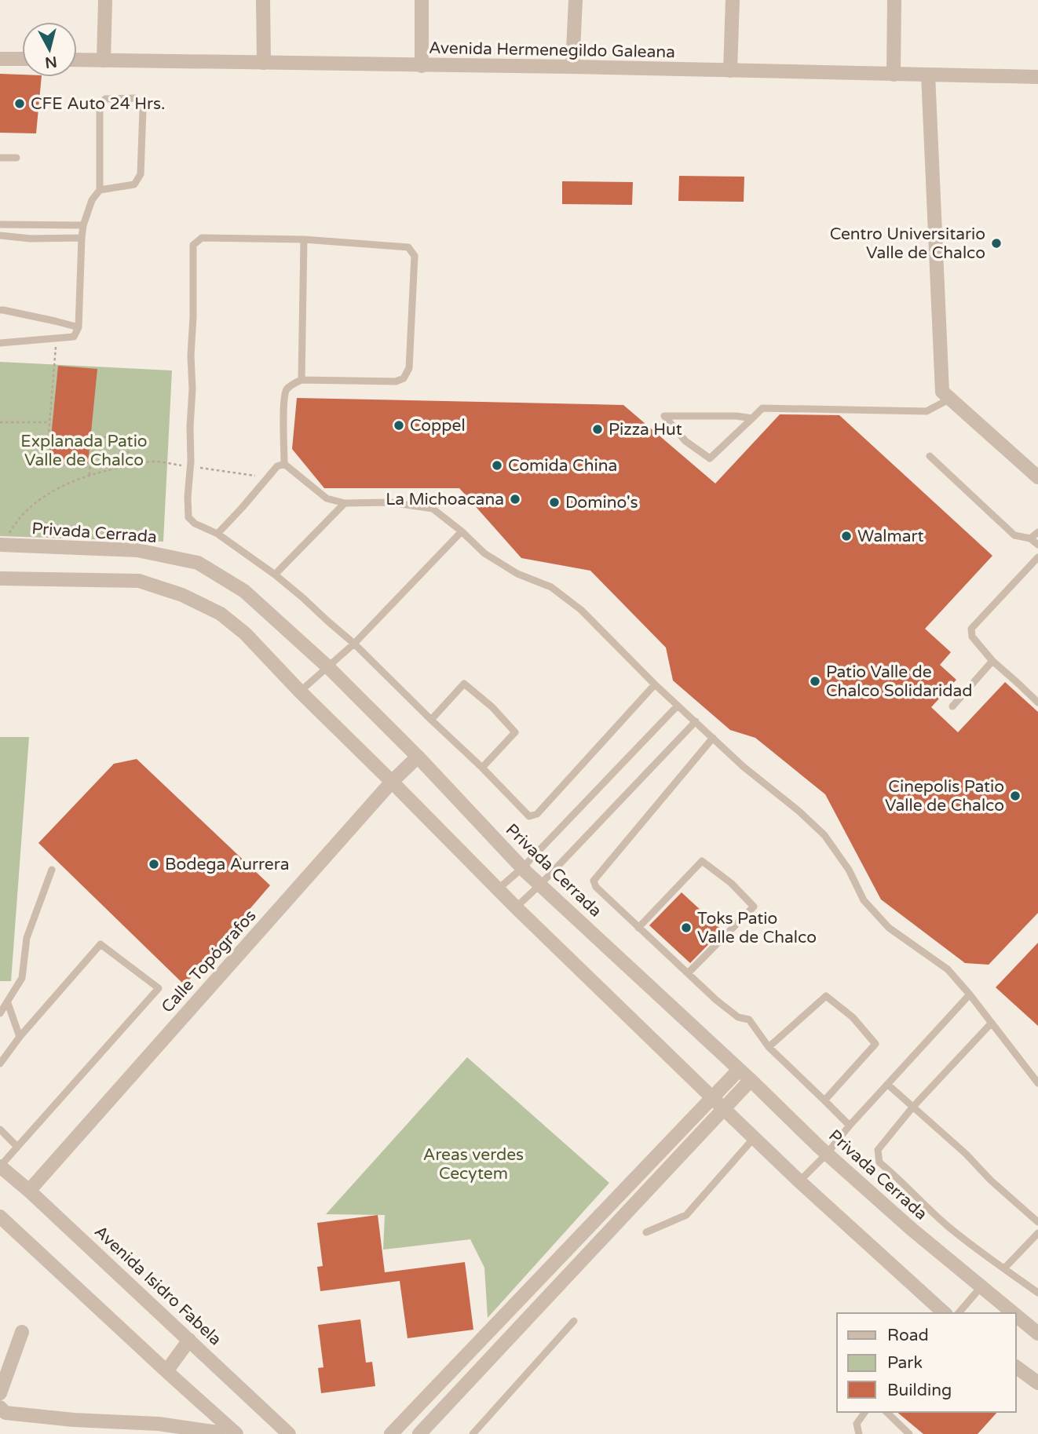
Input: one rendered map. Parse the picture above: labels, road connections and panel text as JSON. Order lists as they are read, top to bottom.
{
  "streets": {
    "street": [
      "Avenida Hermenegildo Galeana",
      "Privada Cerrada",
      "Calle Topógrafos",
      "Avenida Isidro Fabela"
    ]
  },
  "crossings": [
    ["Privada Cerrada", "Calle Topógrafos"],
    ["Calle Topógrafos", "Avenida Isidro Fabela"]
  ],
  "parks": ["Explanada Patio Valle de Chalco", "Areas verdes Cecytem"],
  "places": [
    "CFE Auto 24 Hrs.",
    "Centro Universitario Valle de Chalco",
    "Coppel",
    "Pizza Hut",
    "Comida China",
    "La Michoacana",
    "Domino's",
    "Walmart",
    "Patio Valle de Chalco Solidaridad",
    "Cinepolis Patio Valle de Chalco",
    "Bodega Aurrera",
    "Toks Patio Valle de Chalco"
  ],
  "legend": ["Road", "Park", "Building"],
  "north": "bottom"
}
